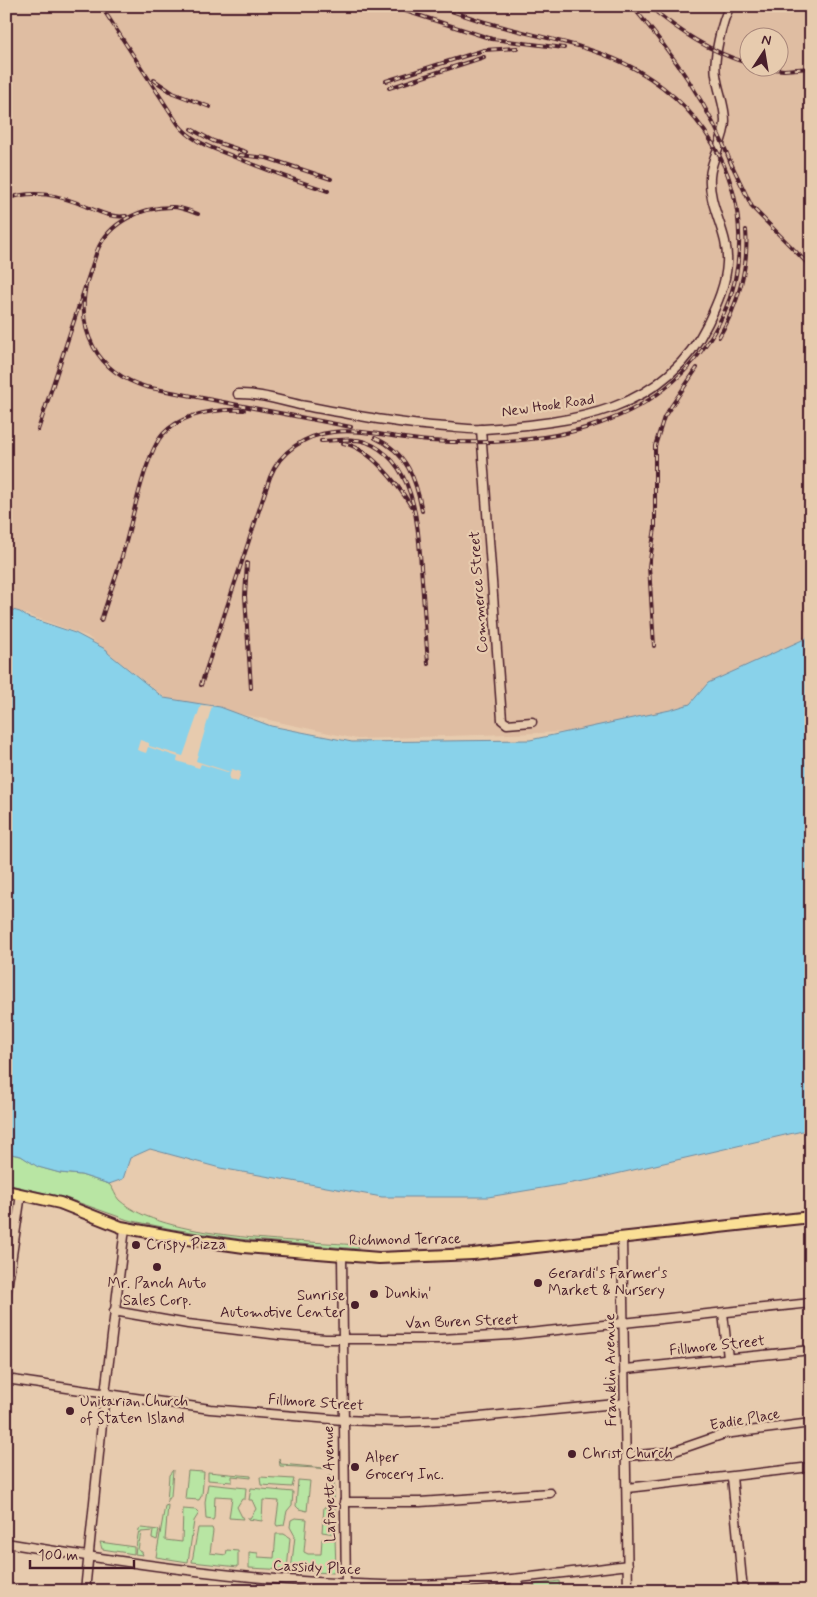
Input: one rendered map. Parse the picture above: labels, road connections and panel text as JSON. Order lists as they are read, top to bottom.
{
  "streets": {
    "main road": ["Richmond Terrace"],
    "street": [
      "New Hook Road",
      "Commerce Street",
      "Van Buren Street",
      "Fillmore Street",
      "Franklin Avenue",
      "Eadie Place",
      "Lafayette Avenue",
      "Cassidy Place"
    ]
  },
  "crossings": [
    ["New Hook Road", "Commerce Street"],
    ["Richmond Terrace", "Franklin Avenue"],
    ["Richmond Terrace", "Lafayette Avenue"],
    ["Van Buren Street", "Franklin Avenue"],
    ["Van Buren Street", "Lafayette Avenue"],
    ["Fillmore Street", "Franklin Avenue"],
    ["Fillmore Street", "Lafayette Avenue"],
    ["Franklin Avenue", "Eadie Place"],
    ["Franklin Avenue", "Cassidy Place"],
    ["Lafayette Avenue", "Cassidy Place"]
  ],
  "places": [
    "Crispy Pizza",
    "Mr. Panch Auto Sales Corp.",
    "Gerardi's Farmer's Market & Nursery",
    "Dunkin'",
    "Sunrise Automotive Center",
    "Unitarian Church of Staten Island",
    "Christ Church",
    "Alper Grocery Inc."
  ],
  "scale_bar": "100 m",
  "north": "top"
}
